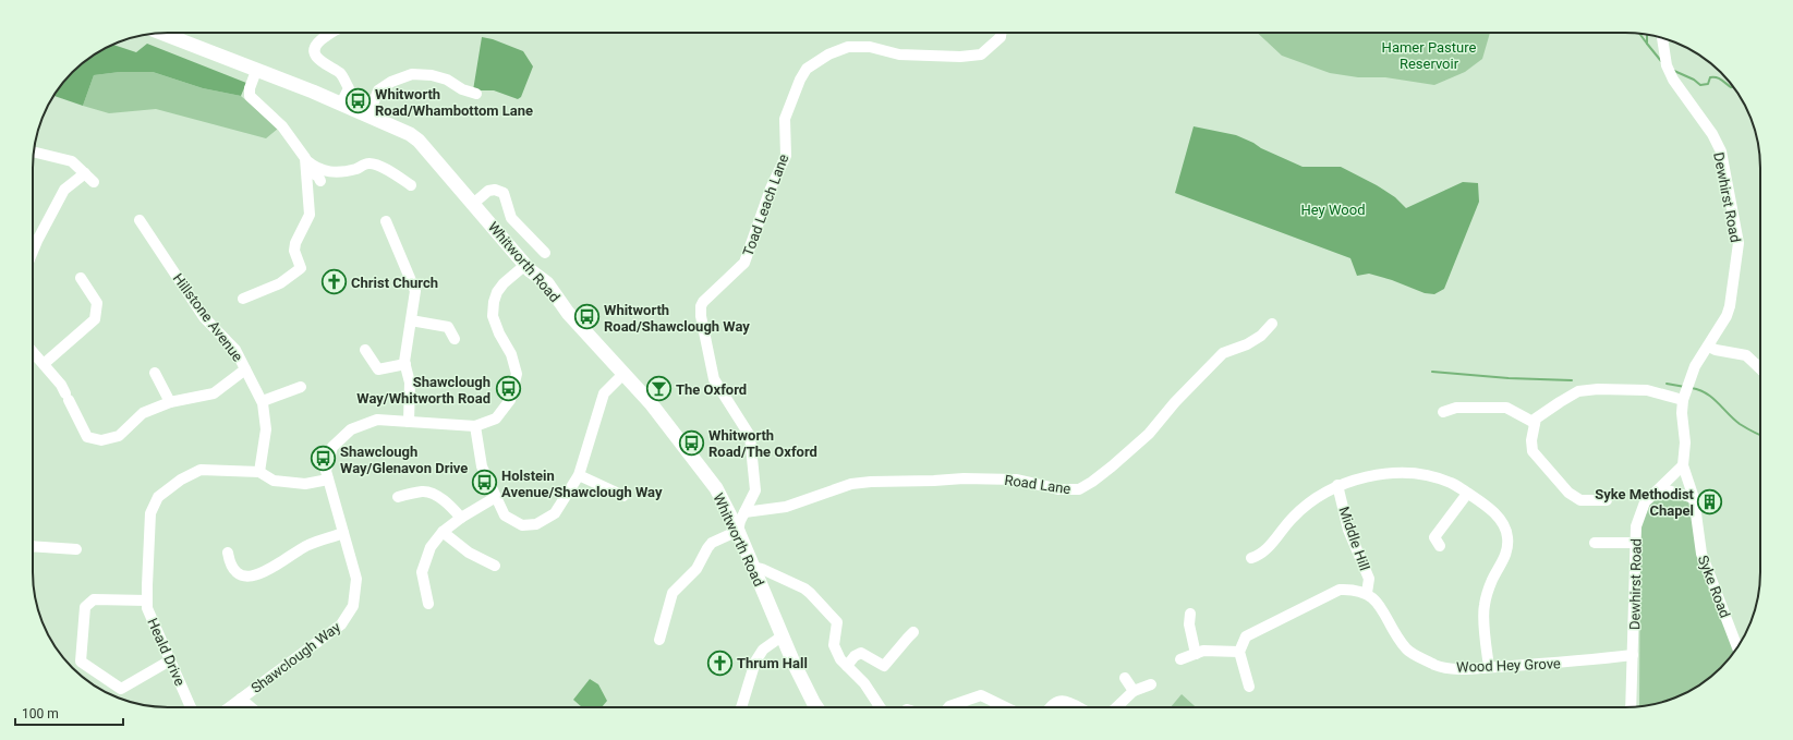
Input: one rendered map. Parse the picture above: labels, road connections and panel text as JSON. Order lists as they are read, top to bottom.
{
  "streets": {
    "main road": ["Whitworth Road"],
    "street": [
      "Dewhirst Road",
      "Toad Leach Lane",
      "Hillstone Avenue",
      "Road Lane",
      "Middle Hill",
      "Syke Road",
      "Heald Drive",
      "Shawclough Way",
      "Wood Hey Grove"
    ]
  },
  "crossings": [
    ["Dewhirst Road", "Syke Road"],
    ["Dewhirst Road", "Wood Hey Grove"],
    ["Toad Leach Lane", "Whitworth Road"],
    ["Toad Leach Lane", "Road Lane"],
    ["Whitworth Road", "Shawclough Way"],
    ["Hillstone Avenue", "Heald Drive"],
    ["Middle Hill", "Wood Hey Grove"]
  ],
  "parks": ["Hamer Pasture Reservoir", "Hey Wood"],
  "places": {
    "bus stop": [
      "Whitworth Road/Whambottom Lane",
      "Whitworth Road/Shawclough Way",
      "Shawclough Way/Whitworth Road",
      "Whitworth Road/The Oxford",
      "Shawclough Way/Glenavon Drive",
      "Holstein Avenue/Shawclough Way"
    ],
    "church": ["Christ Church", "Thrum Hall"],
    "bar": ["The Oxford"],
    "building": ["Syke Methodist Chapel"]
  },
  "scale_bar": "100 m"
}
